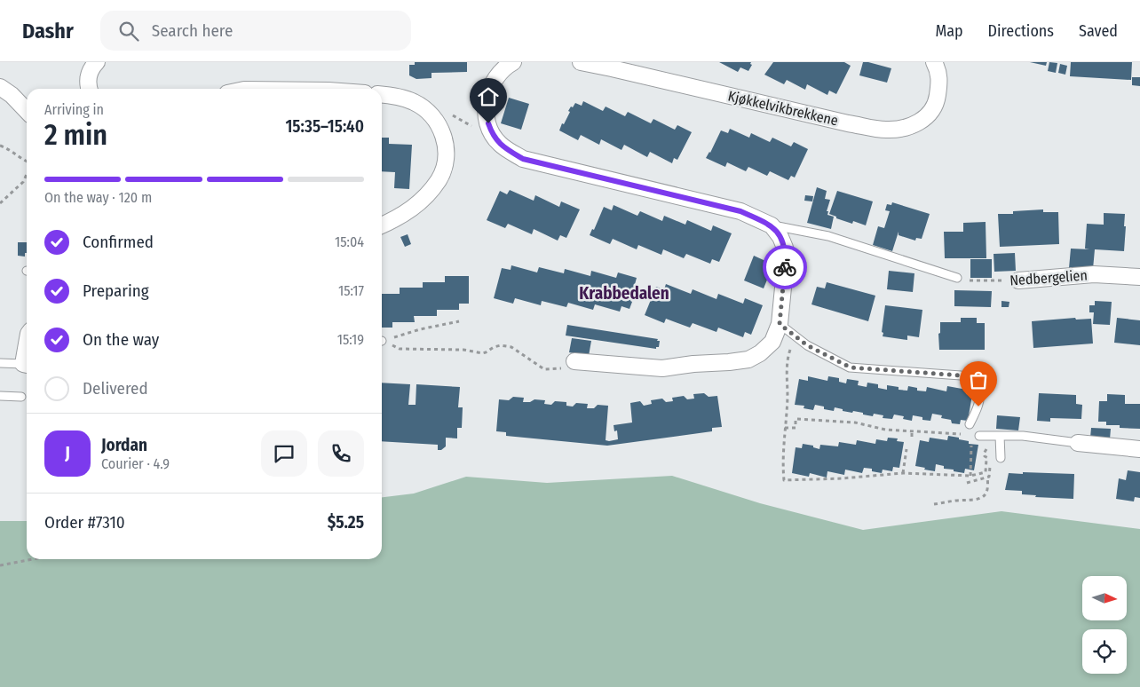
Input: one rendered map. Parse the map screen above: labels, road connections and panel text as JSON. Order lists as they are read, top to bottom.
{
  "streets": {
    "street": ["Kjøkkelvikbrekkene", "Nedbergelien"]
  },
  "districts": ["Krabbedalen"],
  "north": "right",
  "page": {
    "header": "Dashr",
    "search": "Search here",
    "nav": ["Map", "Directions", "Saved"],
    "heading": ["2 min", "Arriving in", "15:35–15:40"],
    "panel": [
      "Jordan",
      "Courier · 4.9",
      "Order #7310",
      "$5.25"
    ],
    "bar": "On the way · 120 m",
    "list": [
      ["Confirmed", "15:04"],
      ["Preparing", "15:17"],
      ["On the way", "15:19"],
      "Delivered"
    ],
    "round": "J"
  }
}
